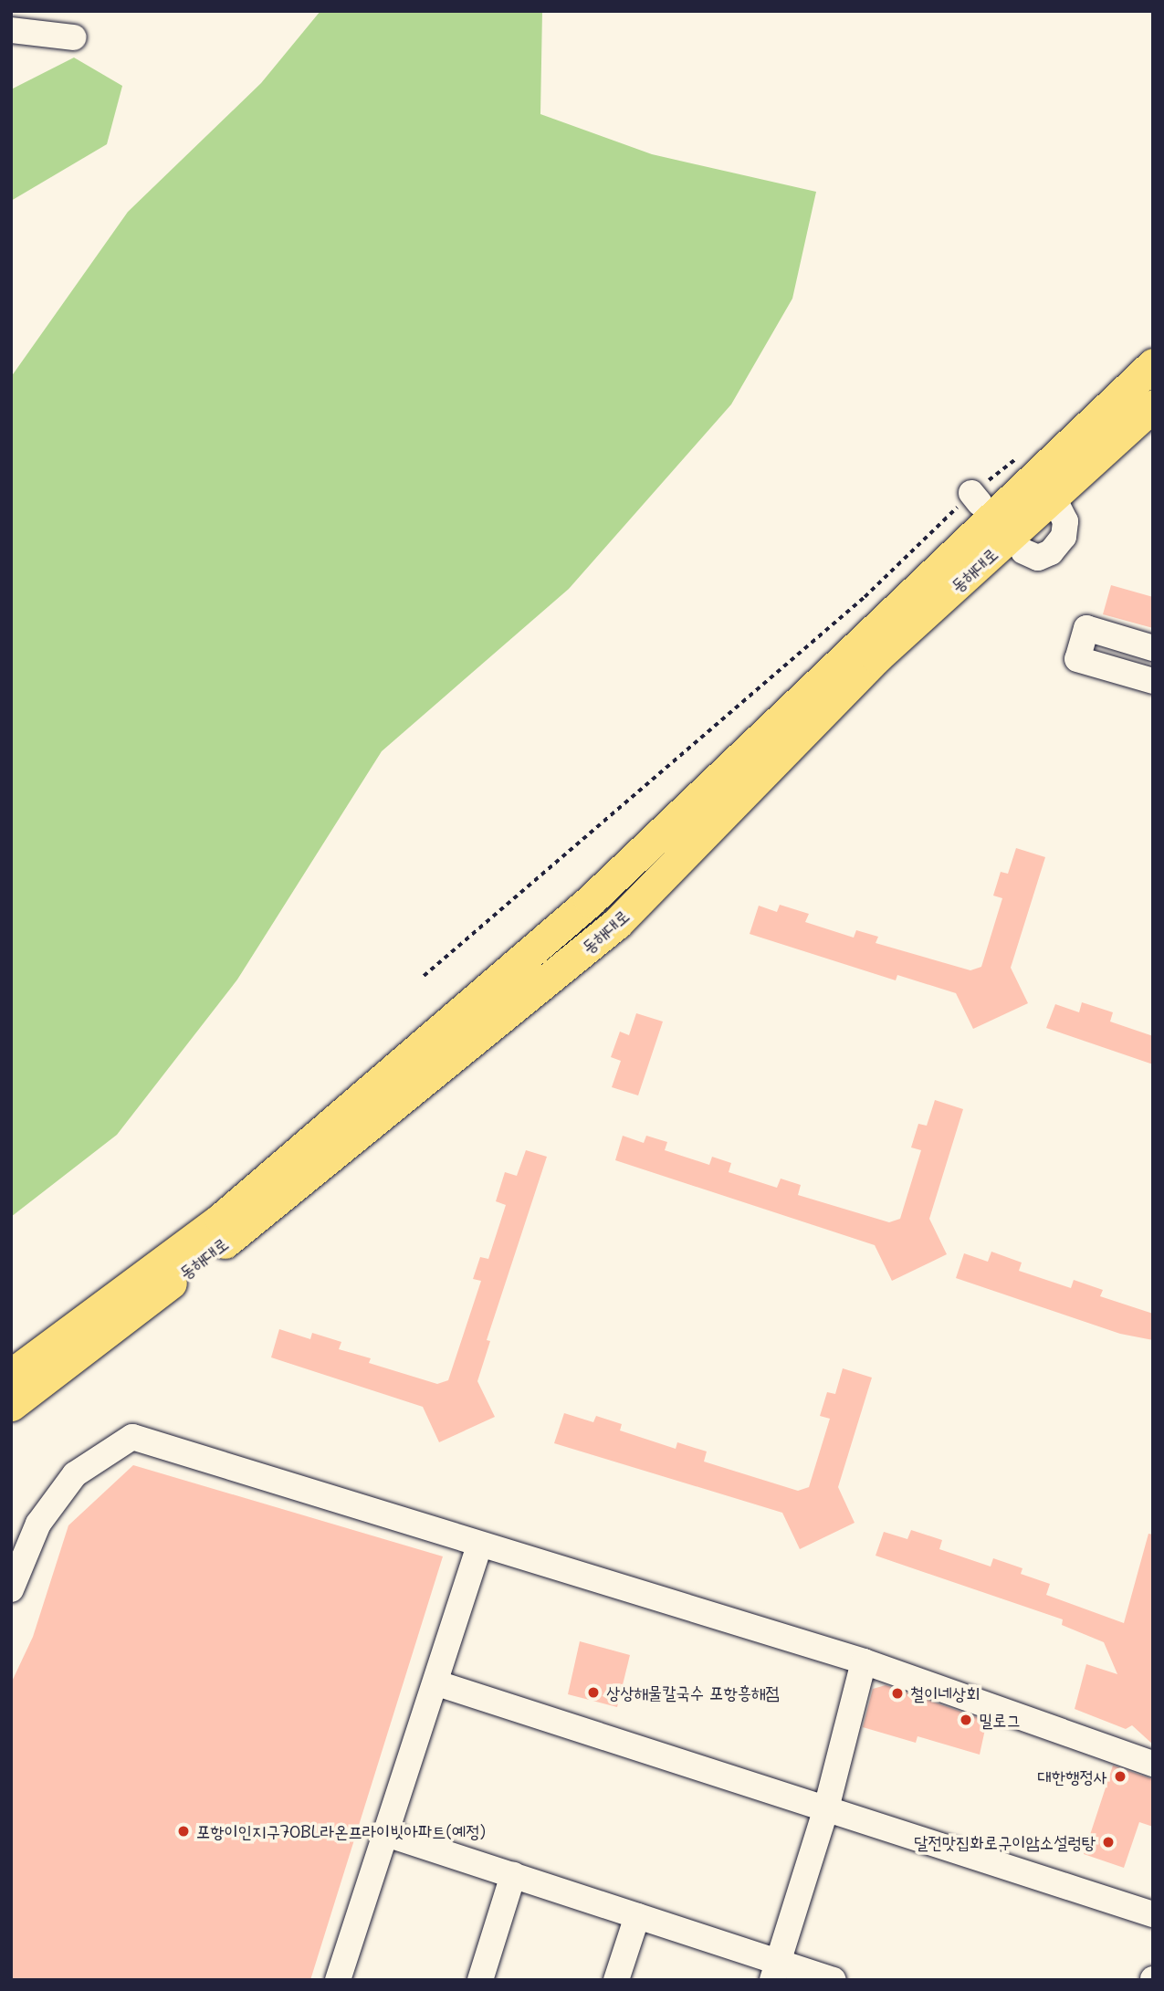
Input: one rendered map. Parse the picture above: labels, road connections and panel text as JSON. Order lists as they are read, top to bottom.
{
  "streets": {
    "main road": ["동해대로"]
  },
  "places": [
    "상상해물칼국수 포항흥해점",
    "철이네상회",
    "밀로그",
    "대한행정사",
    "포항이인지구70BL라온프라이빗아파트(예정)",
    "달전맛집화로구이암소설렁탕"
  ]
}
